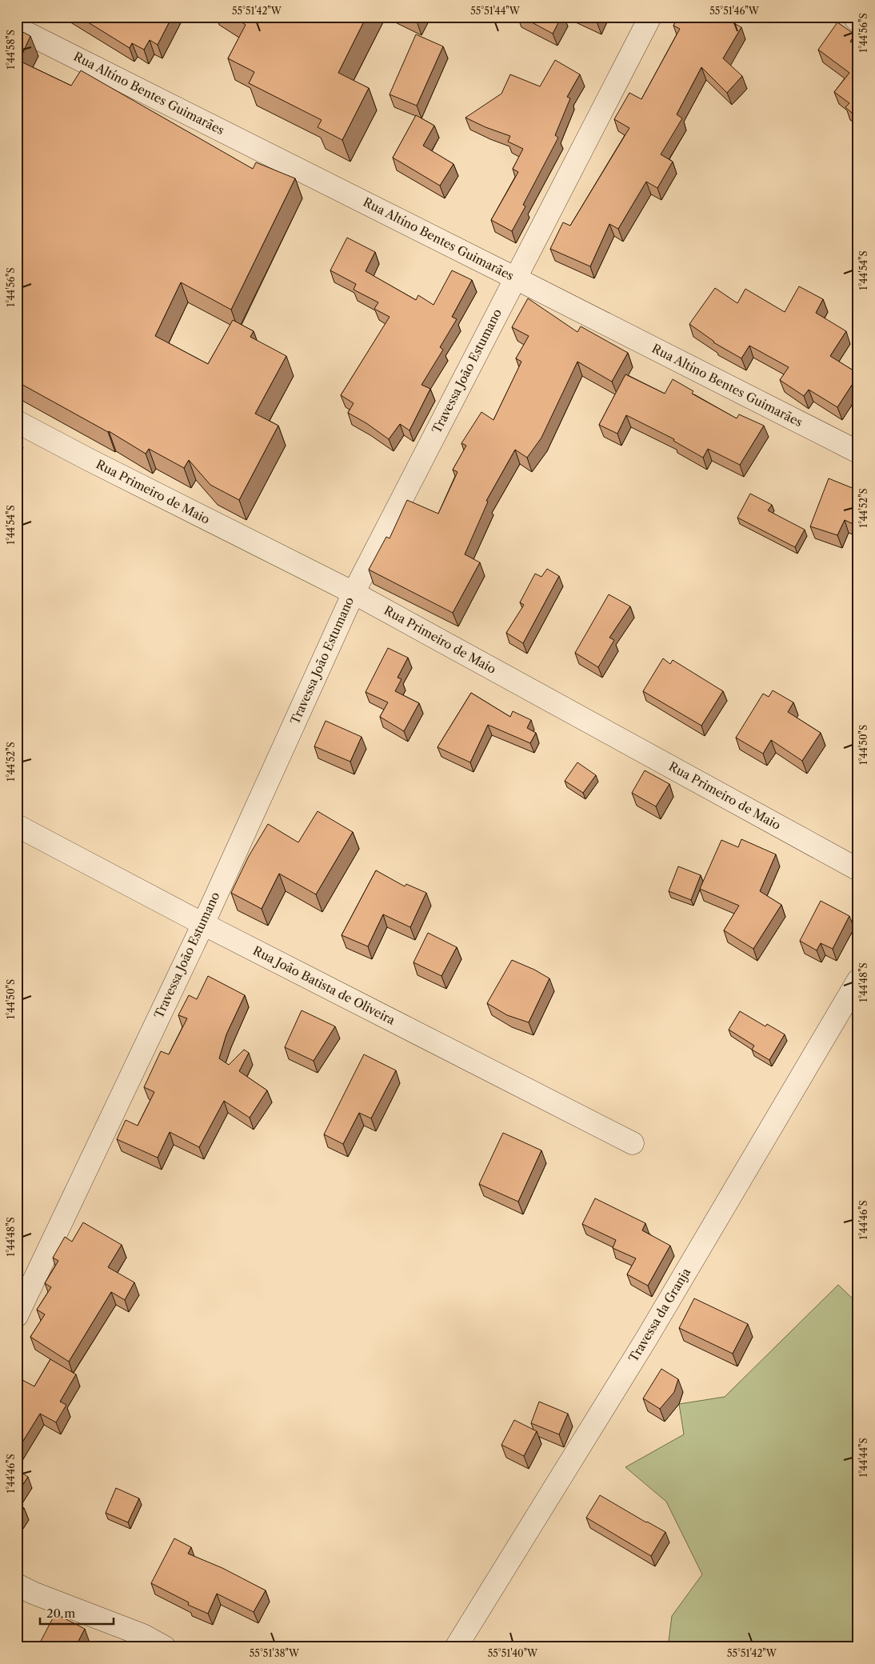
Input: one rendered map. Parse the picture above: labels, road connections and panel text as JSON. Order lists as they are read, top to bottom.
{
  "streets": {
    "street": [
      "Rua Altíno Bentes Guimarães",
      "Travessa João Estumano",
      "Rua Primeiro de Maio",
      "Rua João Batista de Oliveira",
      "Travessa da Granja"
    ]
  },
  "crossings": [
    ["Rua Altíno Bentes Guimarães", "Travessa João Estumano"],
    ["Travessa João Estumano", "Rua Primeiro de Maio"],
    ["Travessa João Estumano", "Rua João Batista de Oliveira"]
  ],
  "scale_bar": "20 m",
  "coordinates": [
    "55°51'42\"W",
    "55°51'44\"W",
    "55°51'46\"W",
    "1°44'56\"S",
    "1°44'58\"S",
    "1°44'54\"S",
    "1°44'52\"S",
    "1°44'50\"S",
    "1°44'48\"S",
    "1°44'46\"S",
    "1°44'44\"S",
    "55°51'38\"W",
    "55°51'40\"W"
  ]
}
